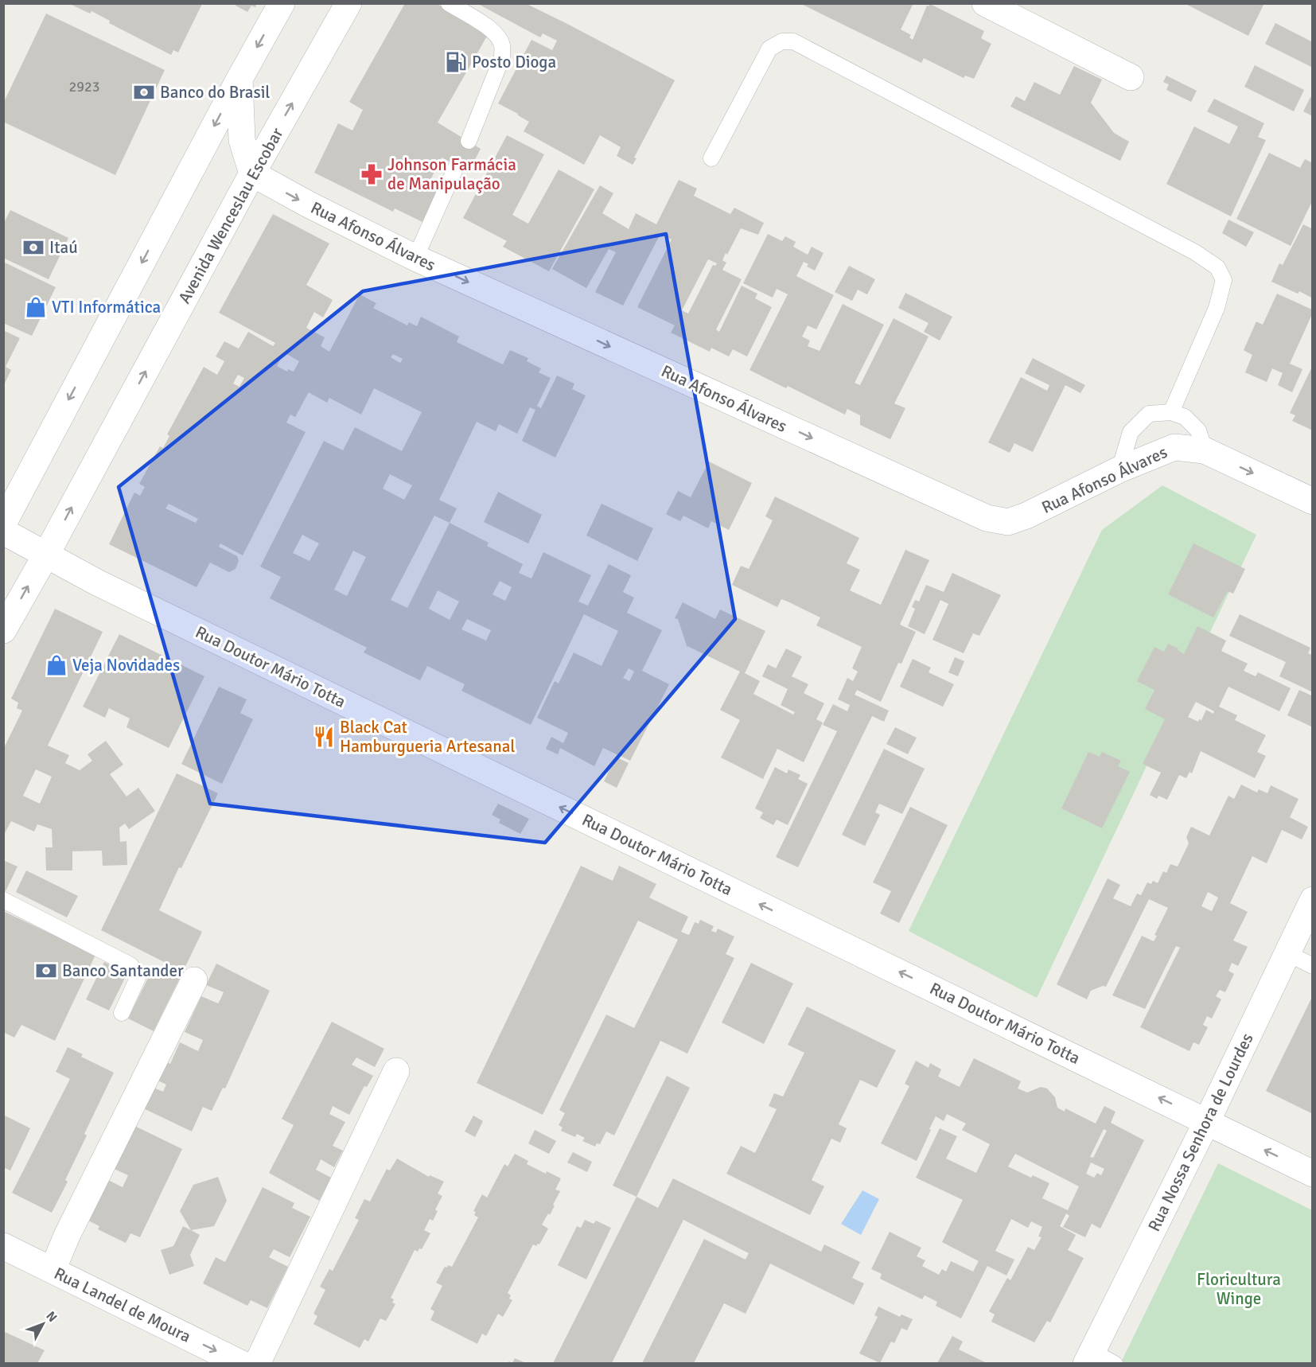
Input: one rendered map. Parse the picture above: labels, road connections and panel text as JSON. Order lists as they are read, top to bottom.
{
  "streets": {
    "street": [
      "Avenida Wenceslau Escobar",
      "Rua Afonso Álvares",
      "Rua Doutor Mário Totta",
      "Rua Nossa Senhora de Lourdes",
      "Rua Landel de Moura"
    ]
  },
  "crossings": [
    ["Avenida Wenceslau Escobar", "Rua Afonso Álvares"],
    ["Avenida Wenceslau Escobar", "Rua Doutor Mário Totta"],
    ["Rua Doutor Mário Totta", "Rua Nossa Senhora de Lourdes"]
  ],
  "one_way": ["Rua Afonso Álvares", "Rua Doutor Mário Totta", "Rua Landel de Moura"],
  "parks": ["Floricultura Winge"],
  "places": {
    "fuel station": ["Posto Dioga"],
    "bank": ["Banco do Brasil", "Itaú", "Banco Santander"],
    "pharmacy": ["Johnson Farmácia de Manipulação"],
    "shop": ["VTI Informática", "Veja Novidades"],
    "restaurant": ["Black Cat Hamburgueria Artesanal"]
  },
  "house_numbers": ["2923"],
  "north": "top right"
}
